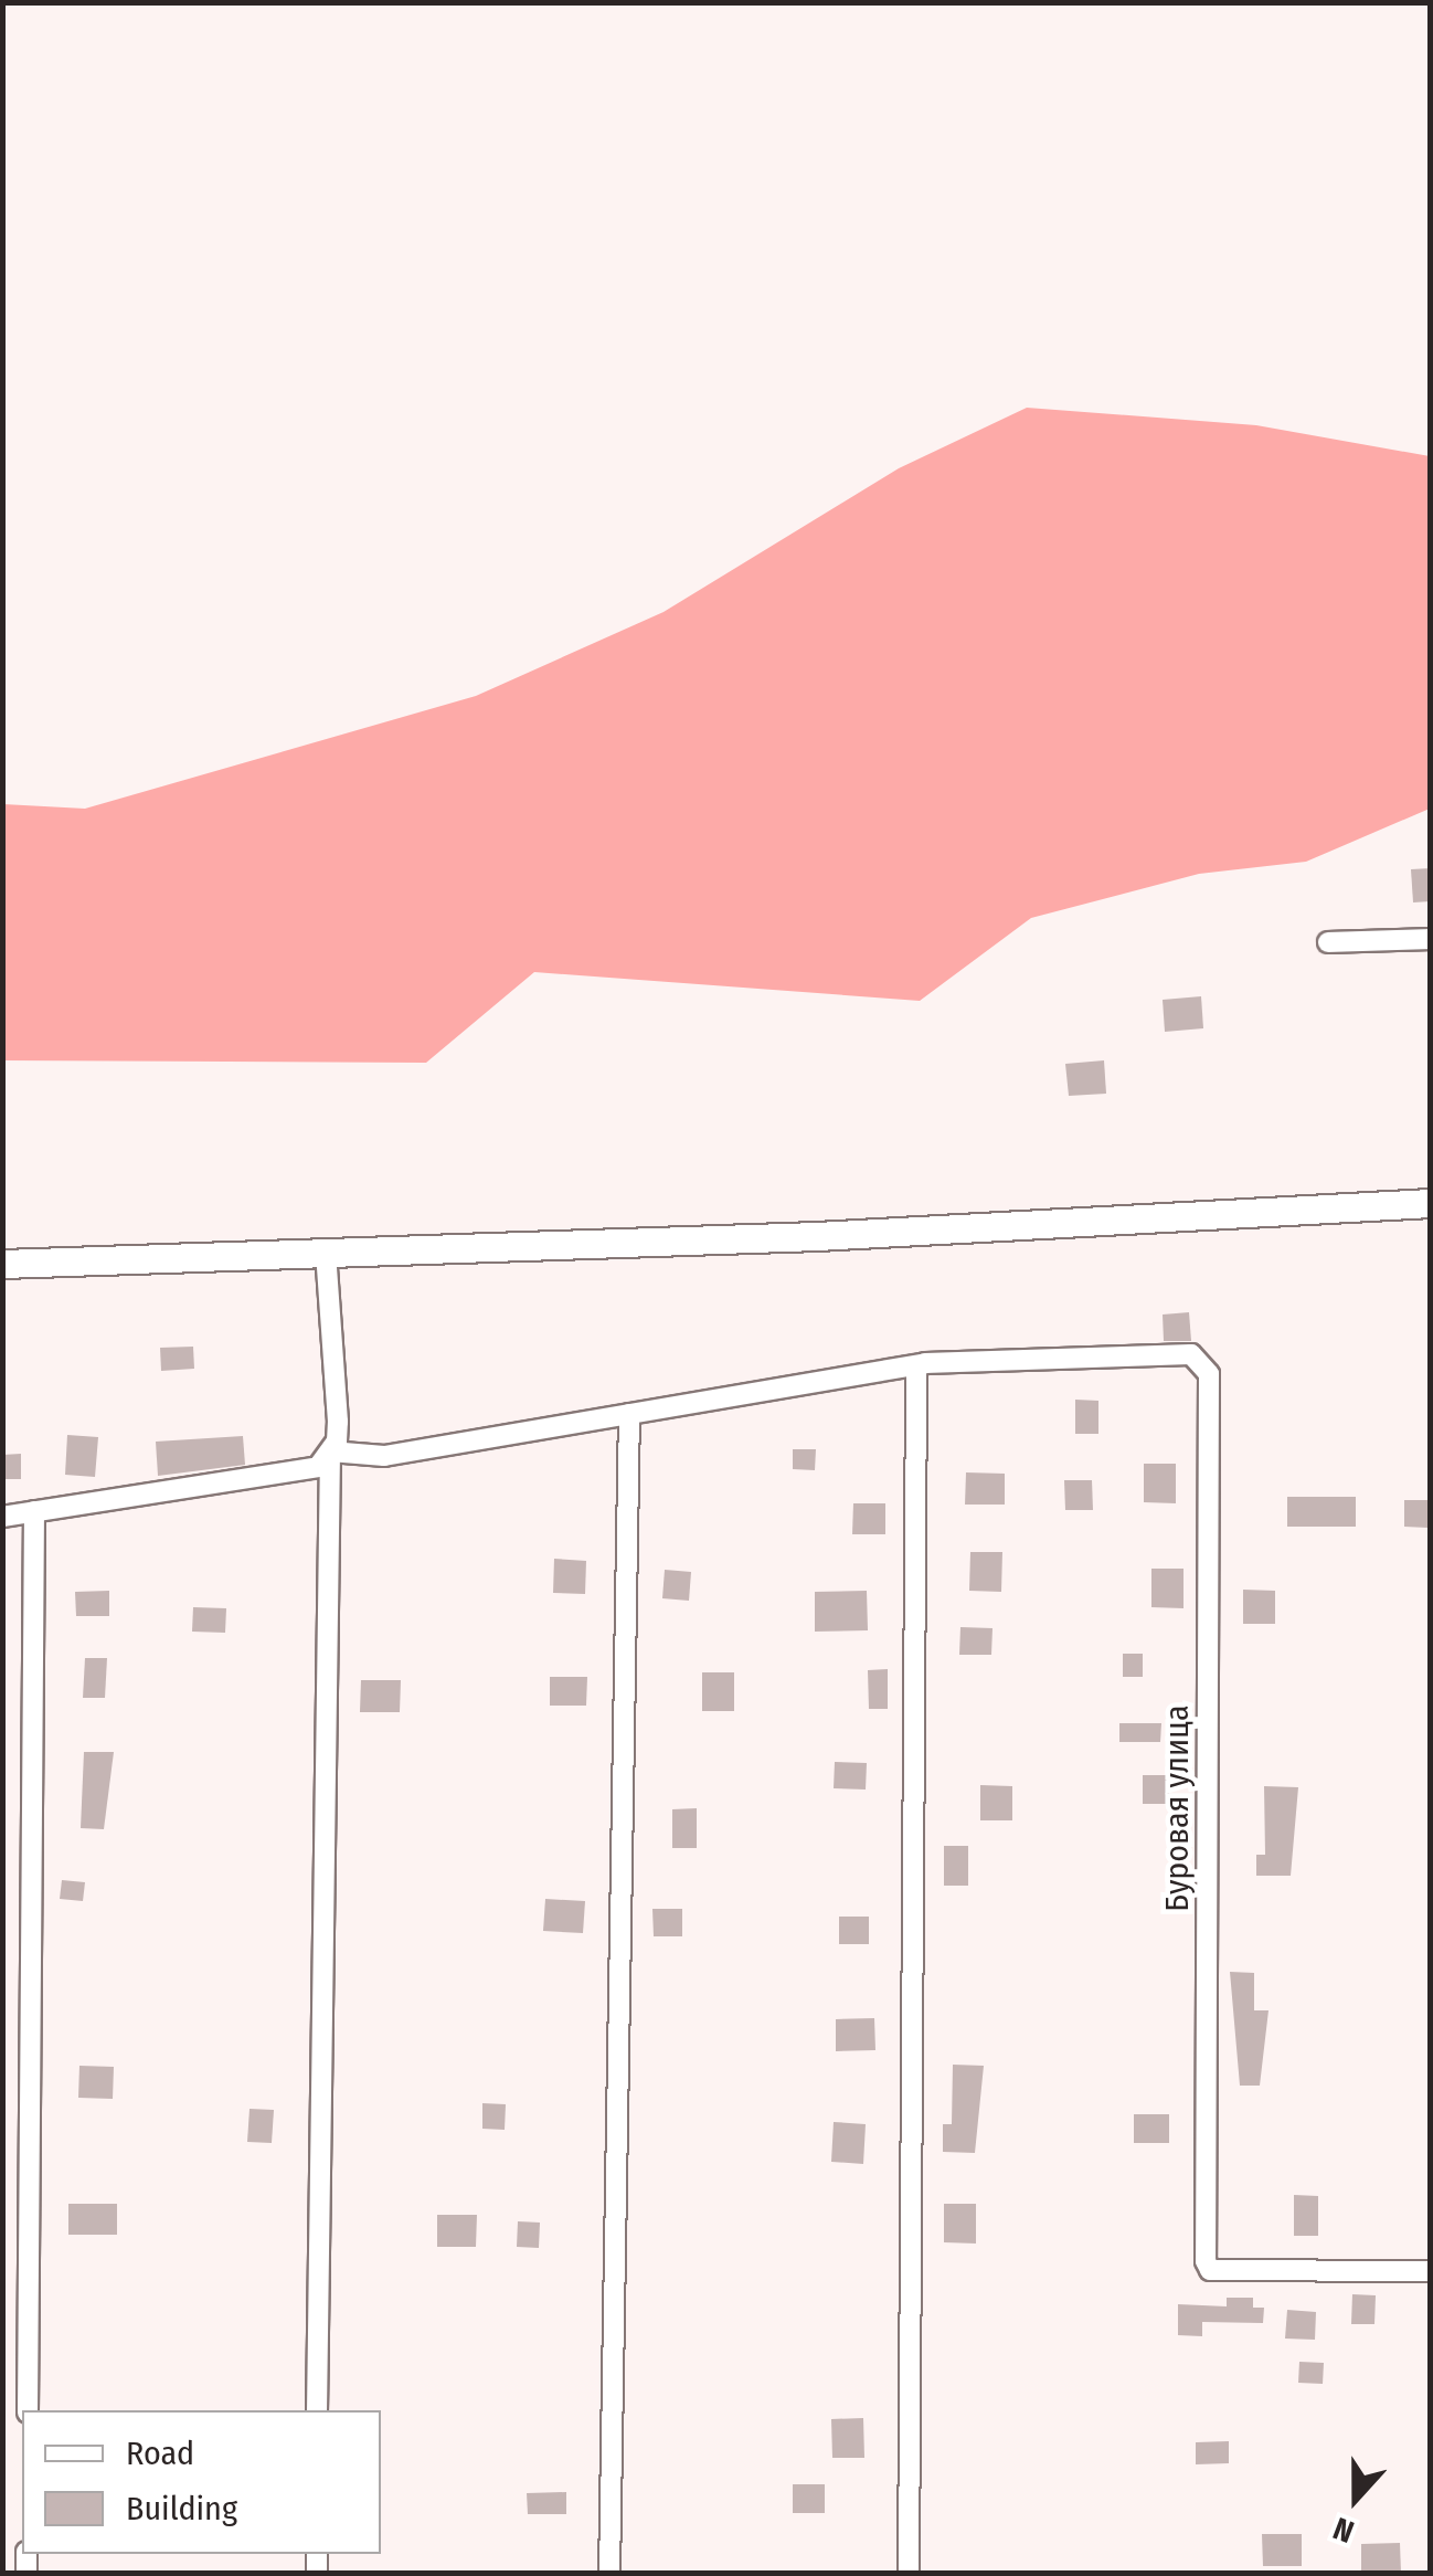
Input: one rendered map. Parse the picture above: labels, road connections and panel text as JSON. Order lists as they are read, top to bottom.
{
  "streets": {
    "street": ["Буровая улица"]
  },
  "legend": ["Road", "Building"],
  "north": "bottom"
}
